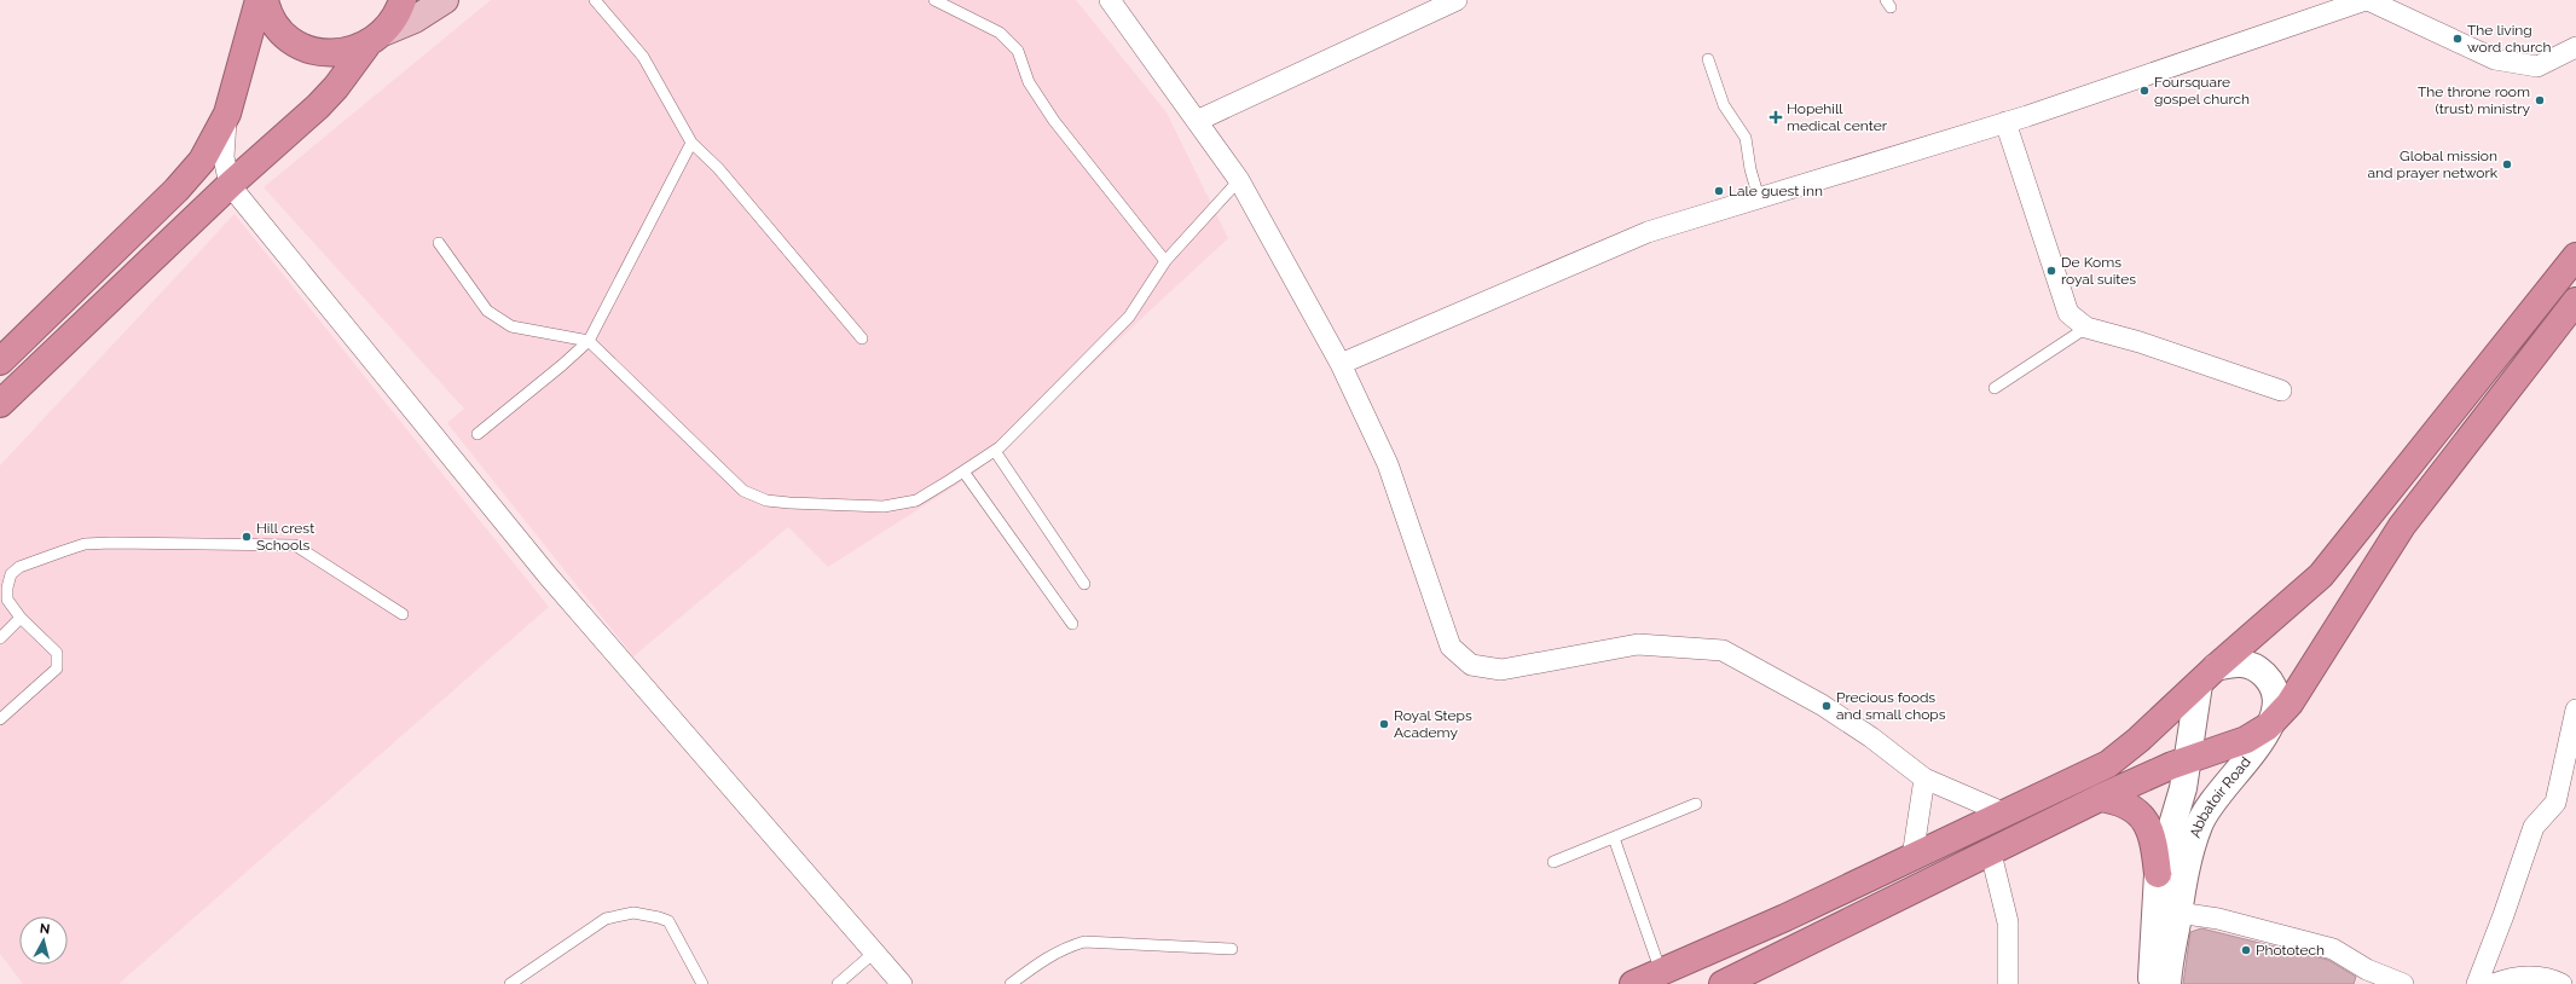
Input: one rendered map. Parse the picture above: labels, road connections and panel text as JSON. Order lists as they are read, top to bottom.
{
  "streets": {
    "street": ["Abbatoir Road"]
  },
  "places": {
    "other": [
      "The living word church",
      "Foursquare gospel church",
      "The throne room (trust) ministry",
      "Global mission and prayer network",
      "Lale guest inn",
      "De Koms royal suites",
      "Hill crest Schools",
      "Precious foods and small chops",
      "Royal Steps Academy",
      "Phototech"
    ],
    "health": ["Hopehill medical center"]
  },
  "north": "top"
}
